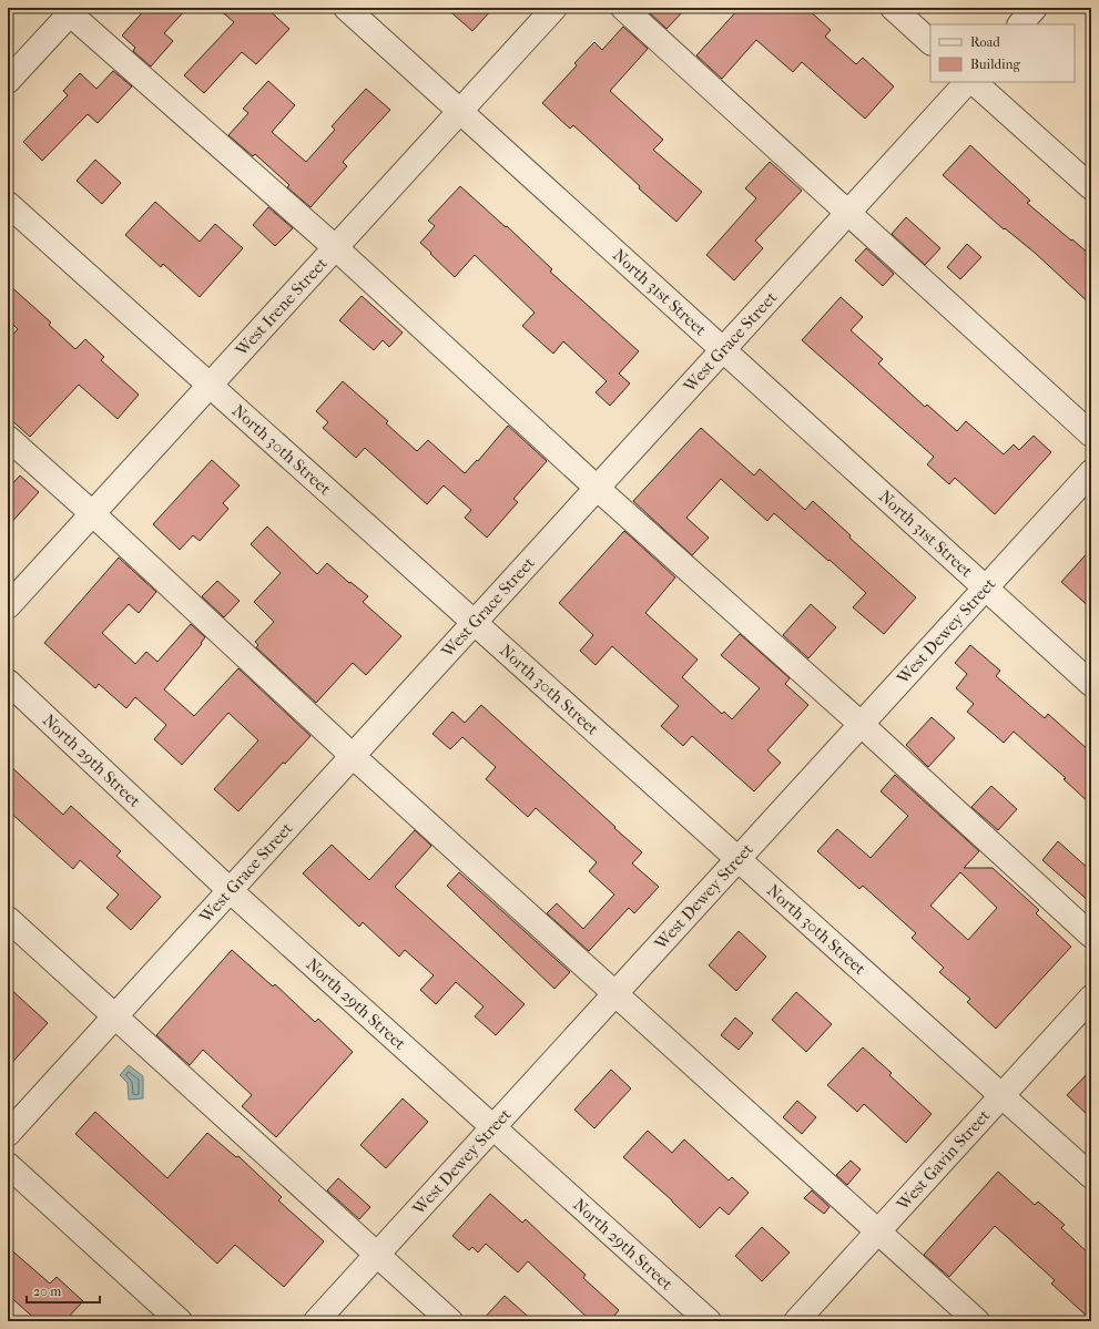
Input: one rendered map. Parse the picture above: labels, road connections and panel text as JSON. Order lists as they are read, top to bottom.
{
  "streets": {
    "street": [
      "North 31st Street",
      "West Irene Street",
      "West Grace Street",
      "North 30th Street",
      "West Dewey Street",
      "North 29th Street",
      "West Gavin Street"
    ]
  },
  "crossings": [
    ["North 31st Street", "West Irene Street"],
    ["North 31st Street", "West Grace Street"],
    ["North 31st Street", "West Dewey Street"],
    ["West Irene Street", "North 30th Street"],
    ["West Grace Street", "North 30th Street"],
    ["West Grace Street", "North 29th Street"],
    ["North 30th Street", "West Dewey Street"],
    ["North 30th Street", "West Gavin Street"],
    ["West Dewey Street", "North 29th Street"]
  ],
  "legend": ["Road", "Building"],
  "scale_bar": "20 m"
}
